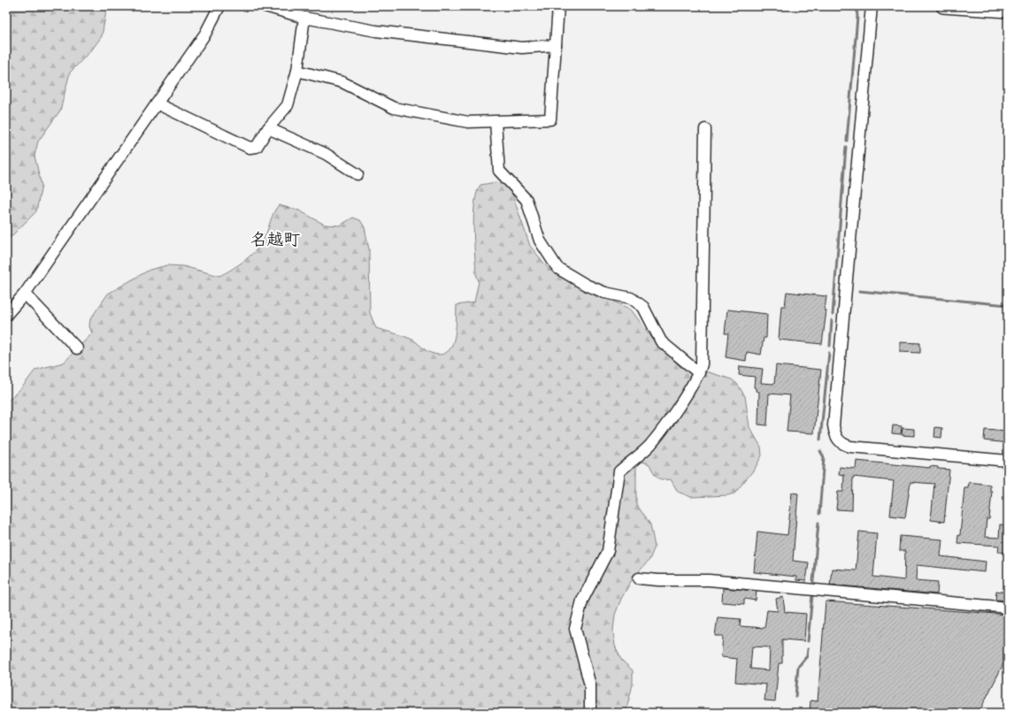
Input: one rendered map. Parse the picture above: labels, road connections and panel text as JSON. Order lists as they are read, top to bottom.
{
  "districts": ["名越町"]
}
